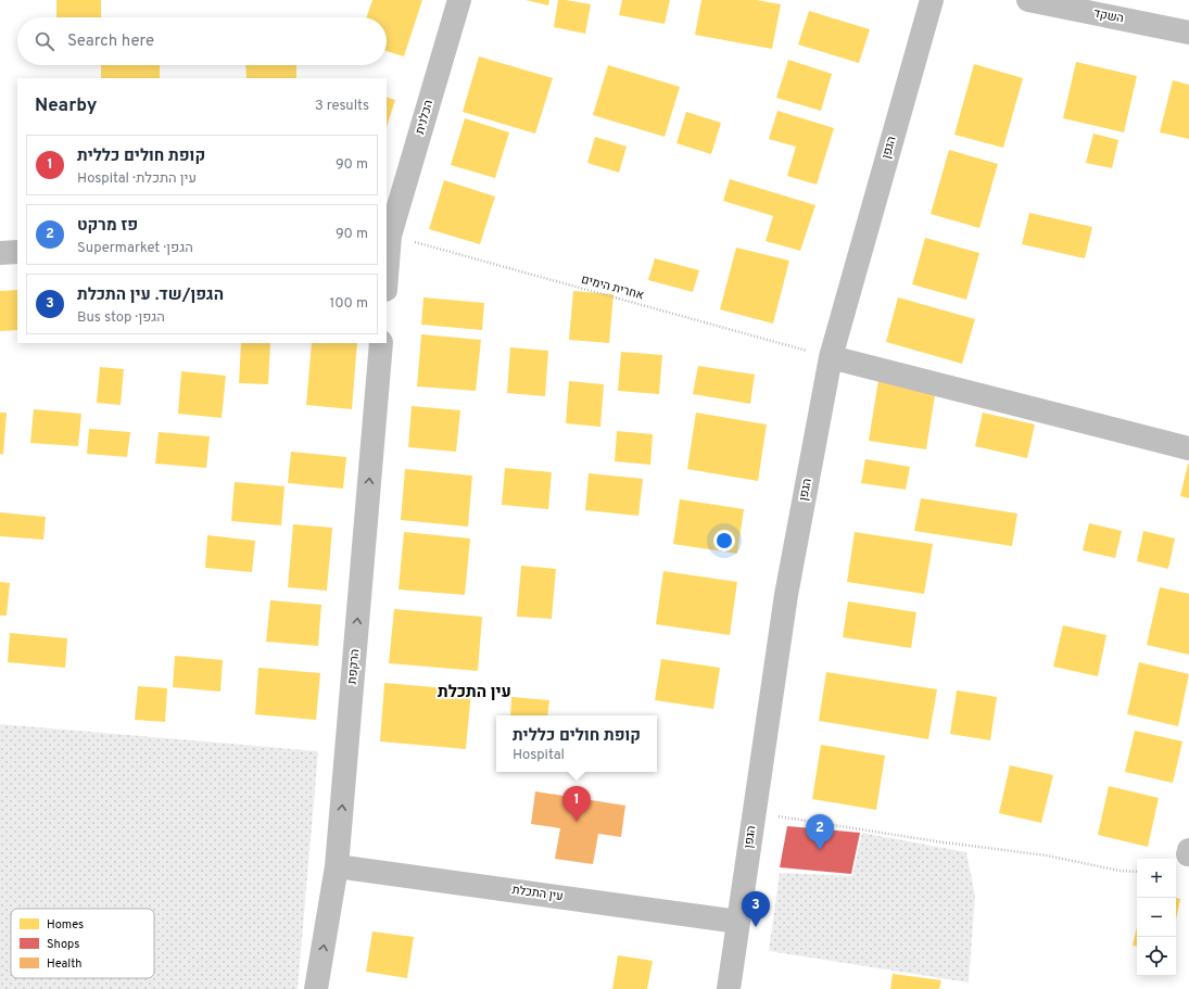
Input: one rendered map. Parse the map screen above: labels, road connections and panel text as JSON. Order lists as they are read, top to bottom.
{
  "streets": {
    "street": [
      "השקד",
      "הכלנית",
      "הגפן",
      "הרקפת",
      "עין התכלת"
    ],
    "path": ["אחרית הימים"]
  },
  "crossings": [
    ["הכלנית", "אחרית הימים"],
    ["הגפן", "אחרית הימים"],
    ["הגפן", "עין התכלת"],
    ["הרקפת", "עין התכלת"]
  ],
  "one_way": ["הרקפת"],
  "districts": ["עין התכלת"],
  "legend": ["Homes", "Shops", "Health"],
  "page": {
    "search": "Search here",
    "heading": ["Nearby", "3 results"],
    "list": [
      {
        "mark": "1",
        "name": "קופת חולים כללית",
        "note": "Hospital · עין התכלת",
        "value": "90 m"
      },
      {
        "mark": "2",
        "name": "פז מרקט",
        "note": "Supermarket · הגפן",
        "value": "90 m"
      },
      {
        "mark": "3",
        "name": "הגפן/שד. עין התכלת",
        "note": "Bus stop · הגפן",
        "value": "100 m"
      }
    ],
    "popup": ["קופת חולים כללית", "Hospital"],
    "pins": ["1", "2", "3"],
    "map_buttons": ["+", "−"]
  }
}
